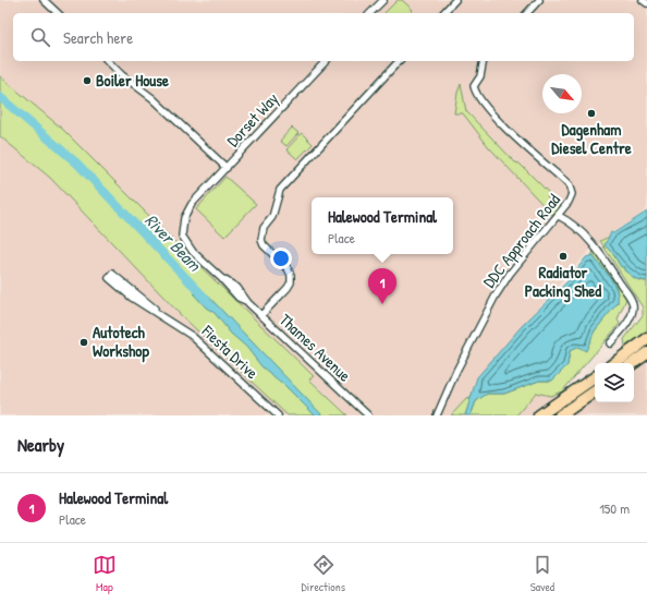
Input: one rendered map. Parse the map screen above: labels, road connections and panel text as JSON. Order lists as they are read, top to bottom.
{
  "streets": {
    "street": [
      "Dorset Way",
      "DDC Approach Road",
      "Thames Avenue",
      "Fiesta Drive"
    ]
  },
  "crossings": [
    ["Dorset Way", "Thames Avenue"]
  ],
  "water": ["River Beam"],
  "places": [
    "Boiler House",
    "Dagenham Diesel Centre",
    "Radiator Packing Shed",
    "Autotech Workshop"
  ],
  "north": "bottom right",
  "page": {
    "search": "Search here",
    "popup": ["Halewood Terminal", "Place"],
    "pins": "1",
    "heading": "Nearby",
    "list": [
      {
        "mark": "1",
        "name": "Halewood Terminal",
        "note": "Place",
        "value": "150 m"
      }
    ],
    "nav": ["Map", "Directions", "Saved"]
  }
}
